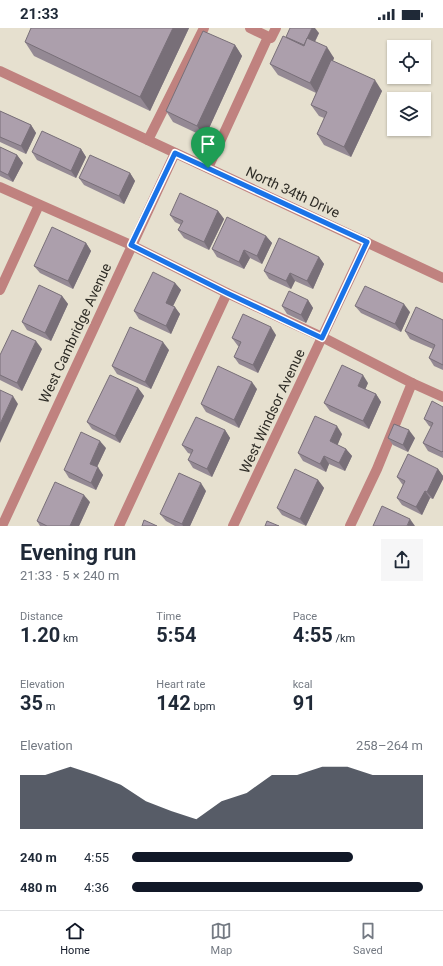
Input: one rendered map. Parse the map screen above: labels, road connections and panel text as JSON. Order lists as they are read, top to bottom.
{
  "streets": {
    "street": ["North 34th Drive", "West Cambridge Avenue", "West Windsor Avenue"]
  },
  "crossings": [
    ["North 34th Drive", "West Cambridge Avenue"],
    ["North 34th Drive", "West Windsor Avenue"]
  ],
  "page": {
    "status": "21:33",
    "heading": ["Evening run", "21:33 · 5 × 240 m"],
    "stats": [
      ["Distance", "1.20 km"],
      ["Time", "5:54"],
      ["Pace", "4:55 /km"],
      ["Elevation", "35 m"],
      ["Heart rate", "142 bpm"],
      ["kcal", "91"]
    ],
    "chart": ["Elevation", "258–264 m"],
    "list": [
      {
        "name": "240 m",
        "note": "4:55"
      },
      {
        "name": "480 m",
        "note": "4:36"
      }
    ],
    "tabs": ["Home", "Map", "Saved"]
  }
}
